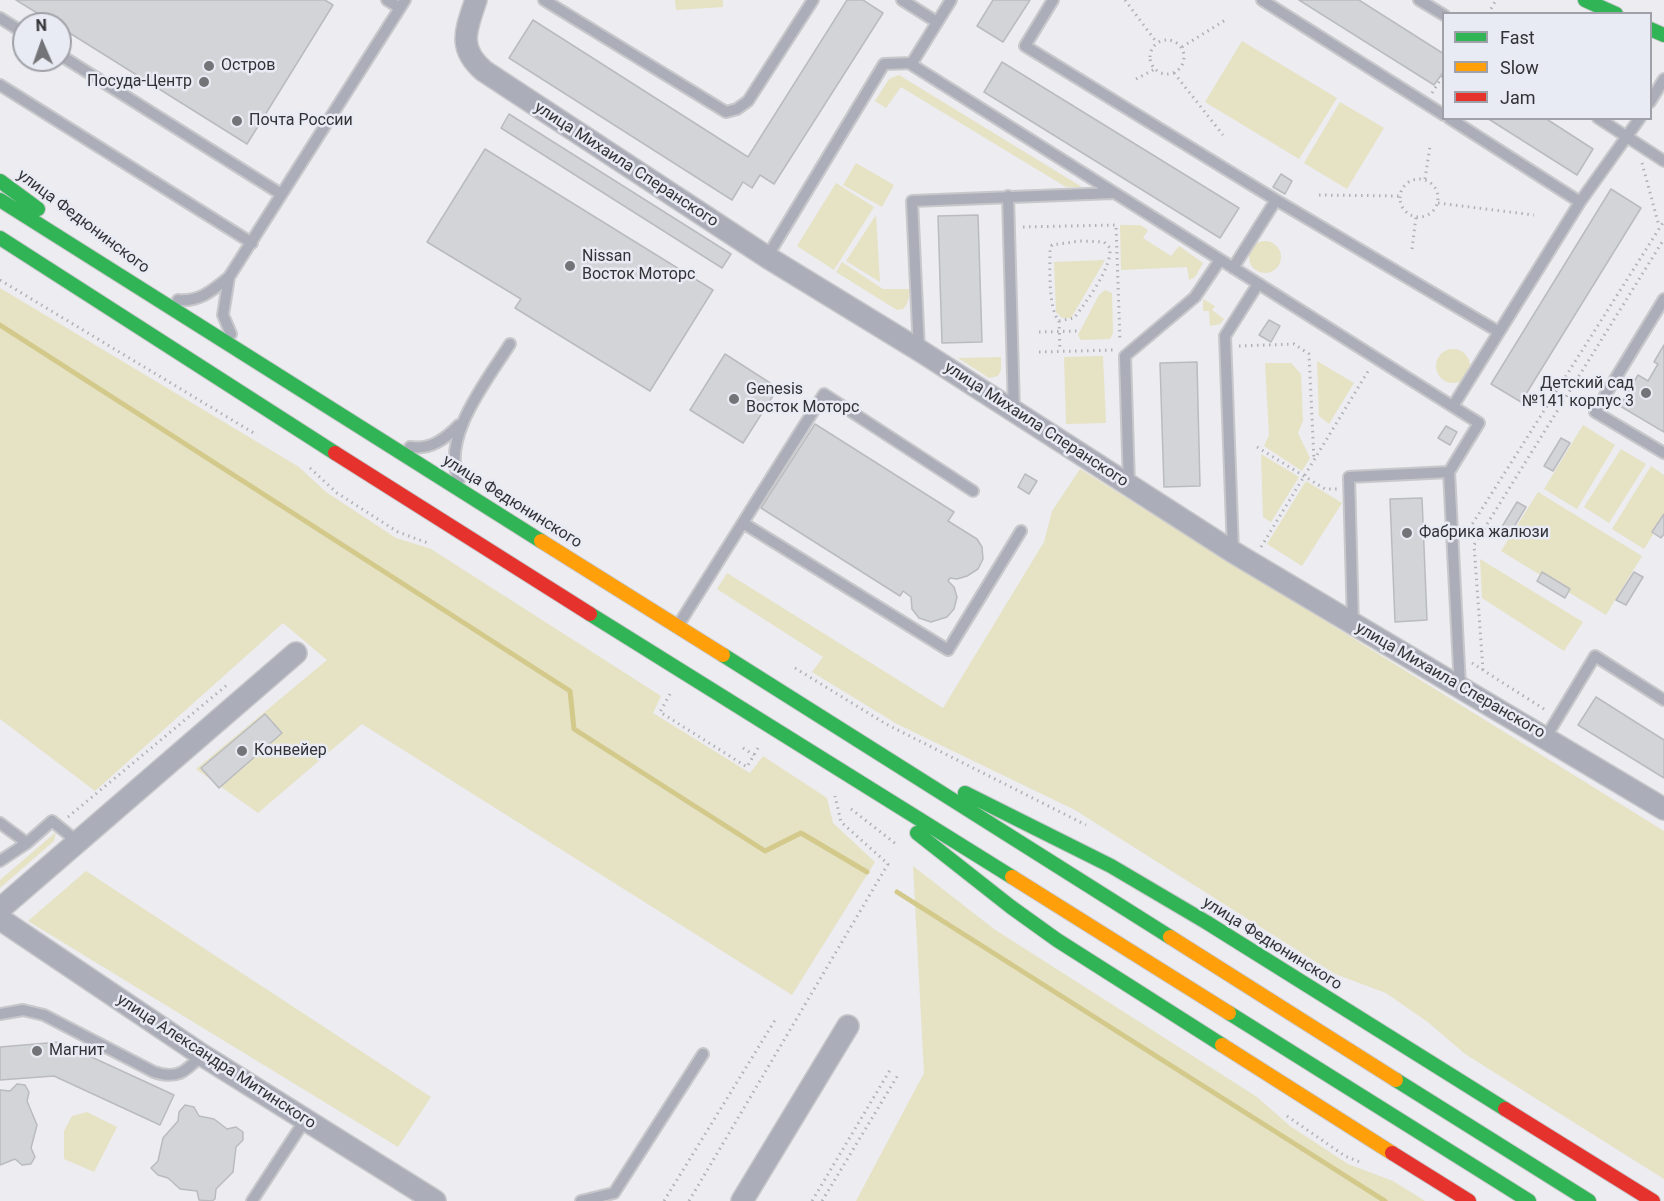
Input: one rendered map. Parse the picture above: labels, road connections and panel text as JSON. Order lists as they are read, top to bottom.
{
  "streets": {
    "main road": ["улица Федюнинского"],
    "street": ["улица Михаила Сперанского", "улица Александра Митинского"]
  },
  "places": [
    "Остров",
    "Посуда-Центр",
    "Почта России",
    "Nissan Восток Моторс",
    "Детский сад №141 корпус 3",
    "Genesis Восток Моторс",
    "Фабрика жалюзи",
    "Конвейер",
    "Магнит"
  ],
  "legend": ["Fast", "Slow", "Jam"],
  "north": "top"
}
